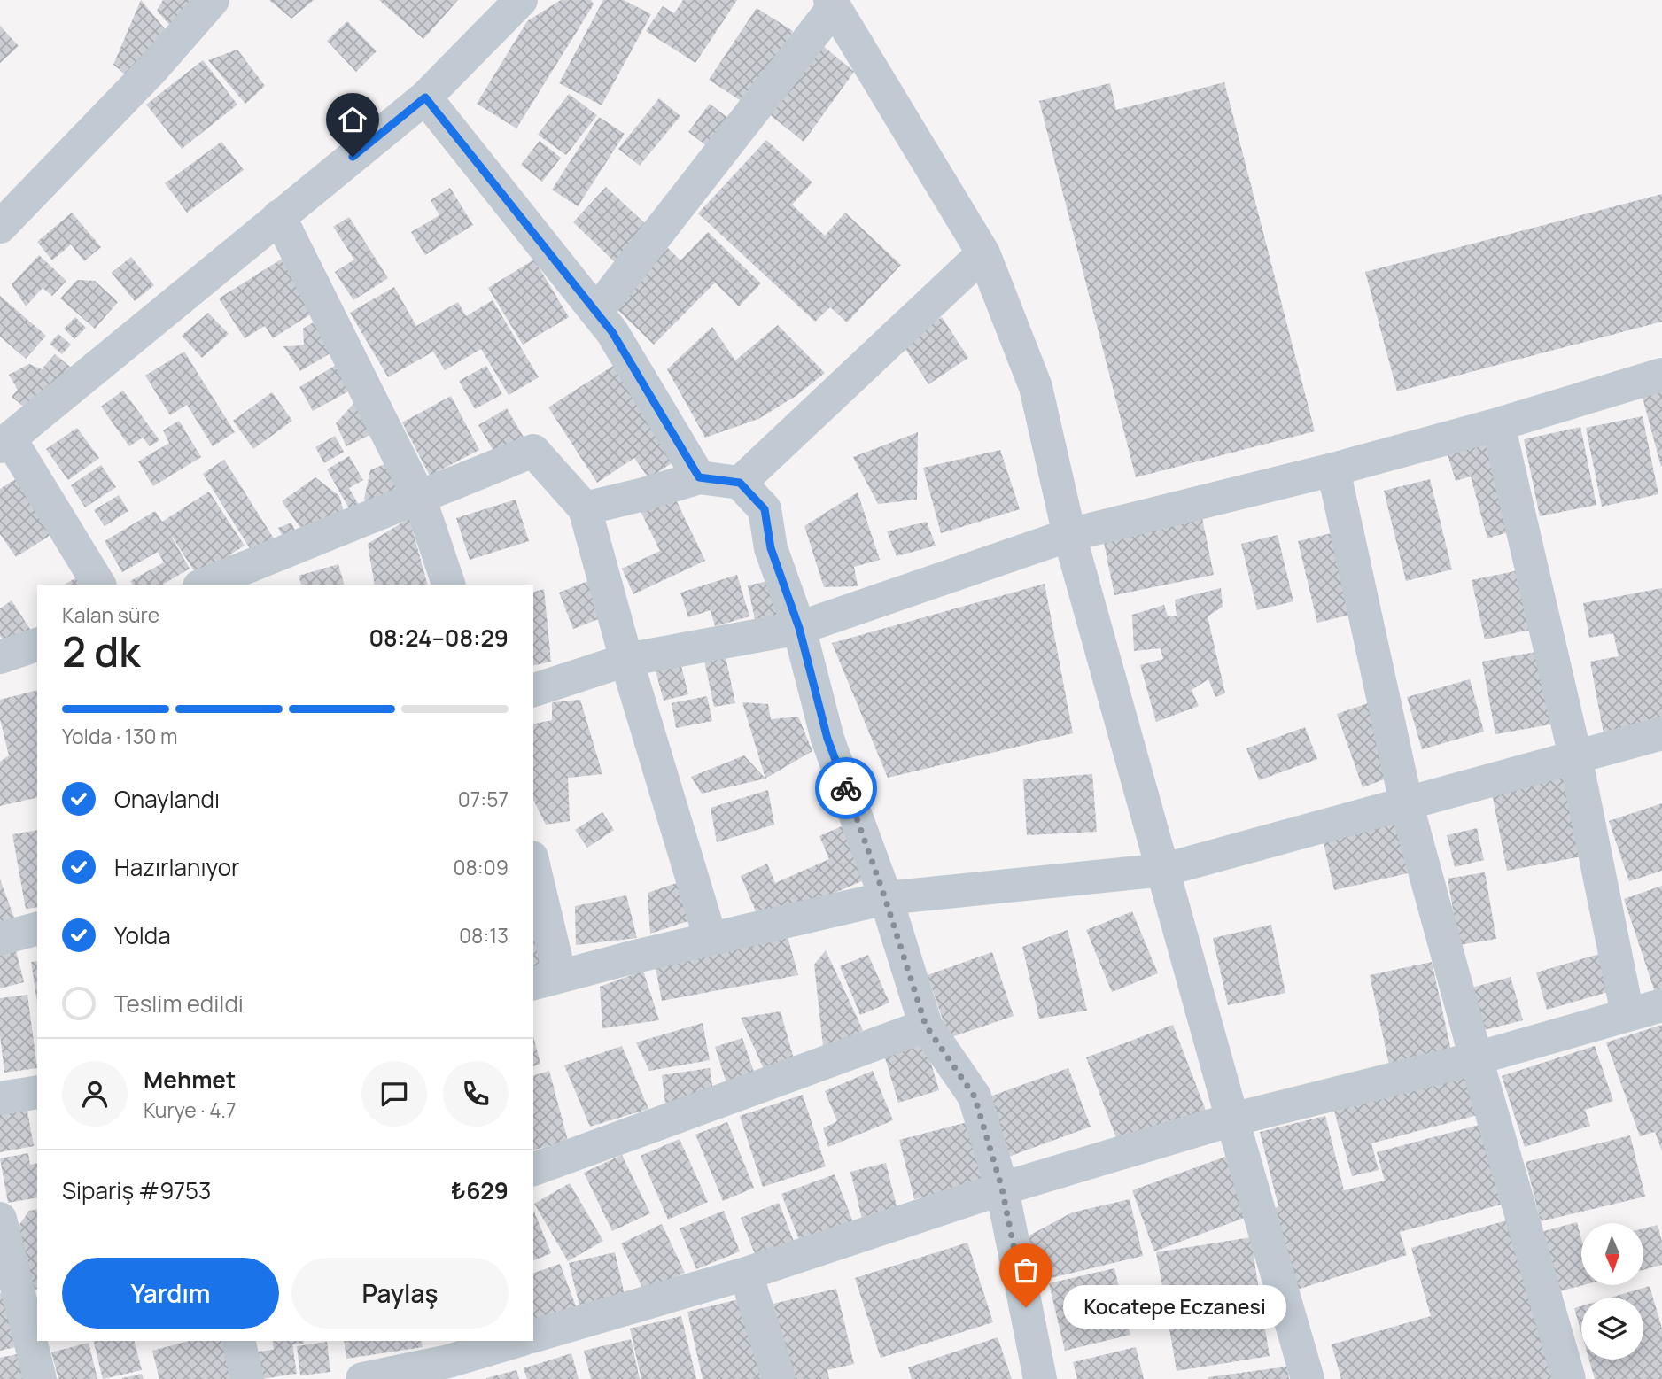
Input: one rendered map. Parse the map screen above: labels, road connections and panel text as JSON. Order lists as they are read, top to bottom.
{
  "places": ["Kocatepe Eczanesi"],
  "north": "bottom",
  "page": {
    "heading": ["2 dk", "Kalan süre", "08:24–08:29"],
    "panel": [
      "Mehmet",
      "Kurye · 4.7",
      "Sipariş #9753",
      "₺629"
    ],
    "bar": "Yolda · 130 m",
    "list": [
      ["Onaylandı", "07:57"],
      ["Hazırlanıyor", "08:09"],
      ["Yolda", "08:13"],
      "Teslim edildi"
    ],
    "buttons": ["Yardım", "Paylaş"],
    "bubble": "Kocatepe Eczanesi"
  }
}
